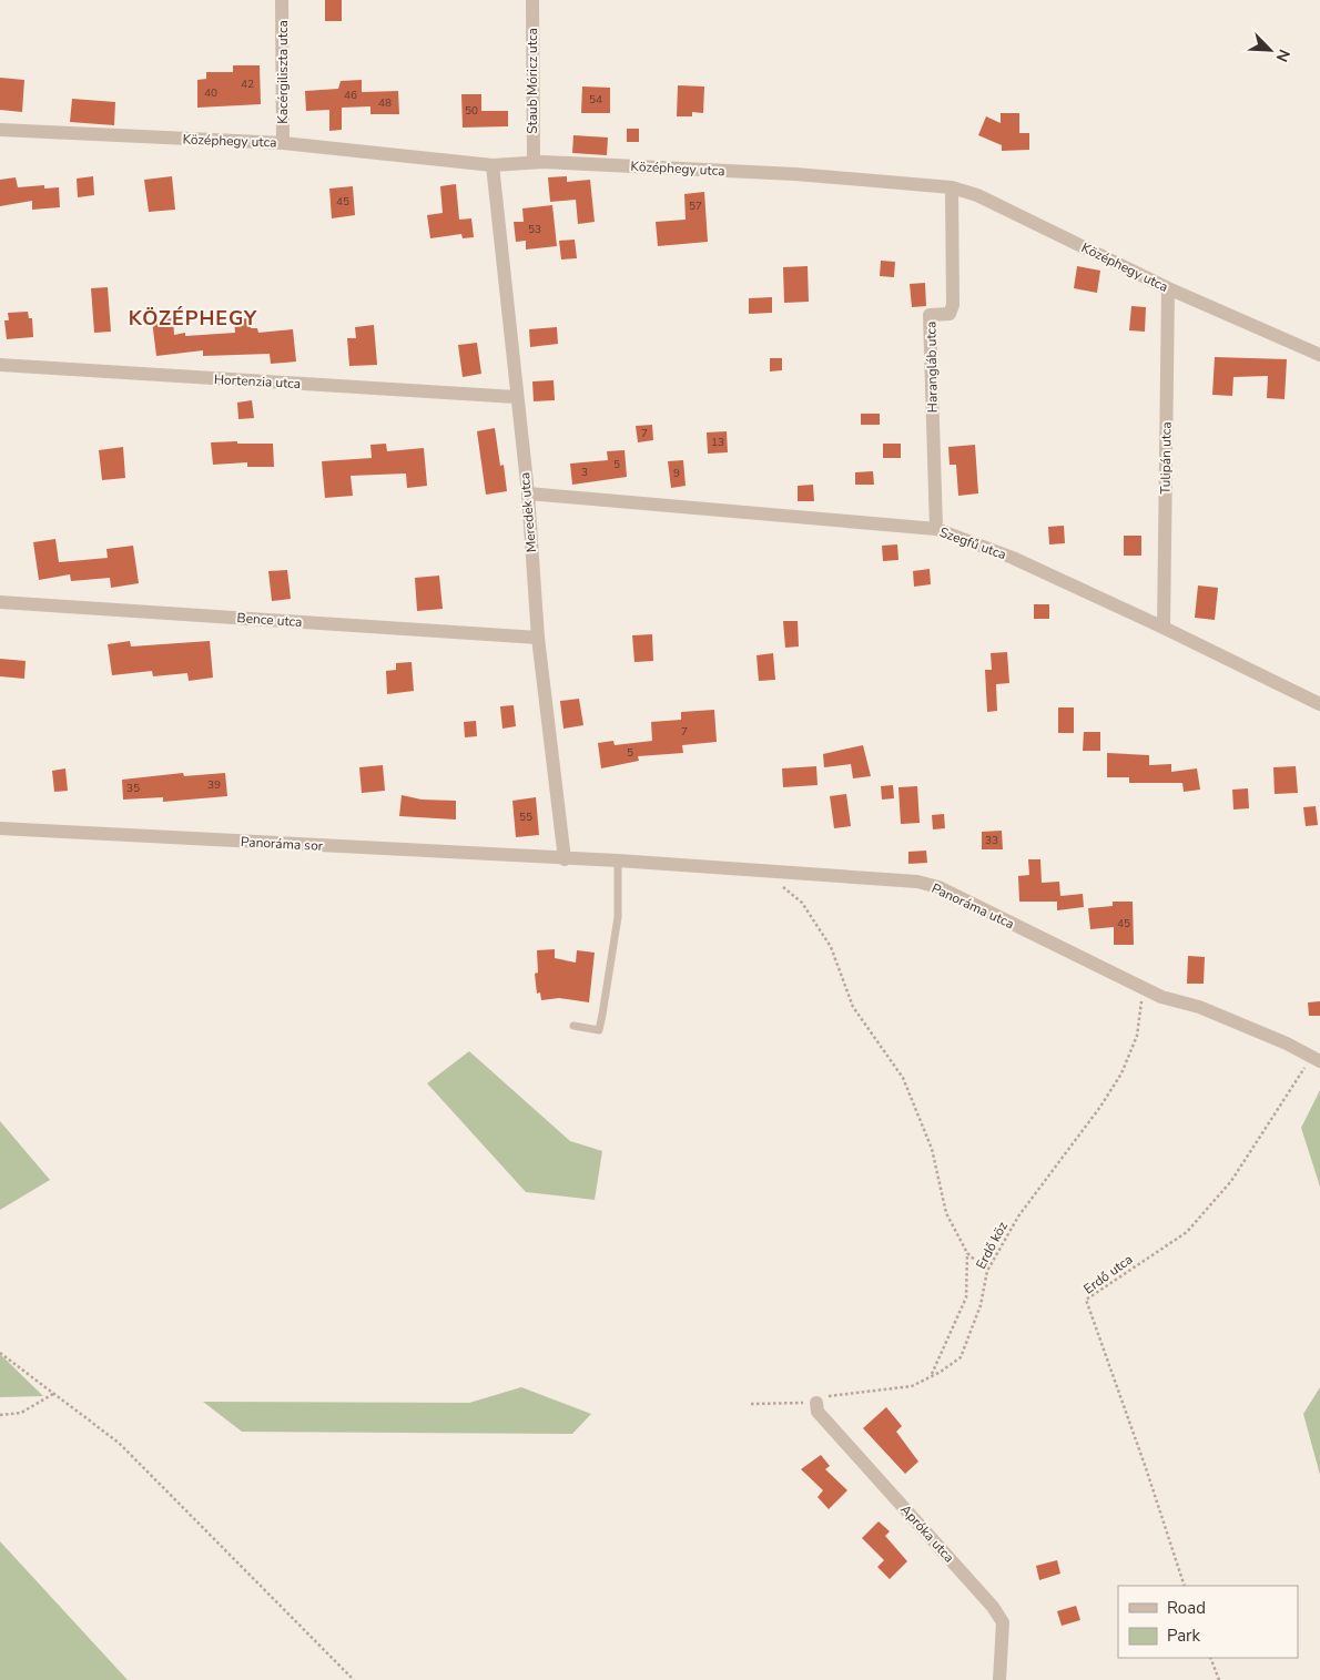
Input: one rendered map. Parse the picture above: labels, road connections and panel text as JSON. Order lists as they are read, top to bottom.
{
  "streets": {
    "street": [
      "Kacérgiliszta utca",
      "Staub Móricz utca",
      "Középhegy utca",
      "Harangláb utca",
      "Hortenzia utca",
      "Tulipán utca",
      "Meredek utca",
      "Szegfű utca",
      "Bence utca",
      "Panoráma sor",
      "Panoráma utca",
      "Apróka utca"
    ],
    "path": ["Erdő köz", "Erdő utca"]
  },
  "crossings": [
    ["Kacérgiliszta utca", "Középhegy utca"],
    ["Staub Móricz utca", "Középhegy utca"],
    ["Középhegy utca", "Harangláb utca"],
    ["Középhegy utca", "Tulipán utca"],
    ["Középhegy utca", "Meredek utca"],
    ["Harangláb utca", "Szegfű utca"],
    ["Hortenzia utca", "Meredek utca"],
    ["Tulipán utca", "Szegfű utca"],
    ["Meredek utca", "Szegfű utca"],
    ["Meredek utca", "Bence utca"],
    ["Meredek utca", "Panoráma sor"],
    ["Meredek utca", "Panoráma utca"],
    ["Panoráma sor", "Panoráma utca"],
    ["Panoráma utca", "Erdő köz"],
    ["Panoráma utca", "Erdő utca"],
    ["Erdő köz", "Apróka utca"]
  ],
  "districts": ["KÖZÉPHEGY"],
  "house_numbers": [
    "42",
    "40",
    "46",
    "54",
    "48",
    "50",
    "45",
    "57",
    "53",
    "7",
    "13",
    "5",
    "3",
    "9",
    "7",
    "5",
    "39",
    "35",
    "55",
    "33",
    "45"
  ],
  "legend": ["Road", "Park"],
  "north": "bottom right"
}
